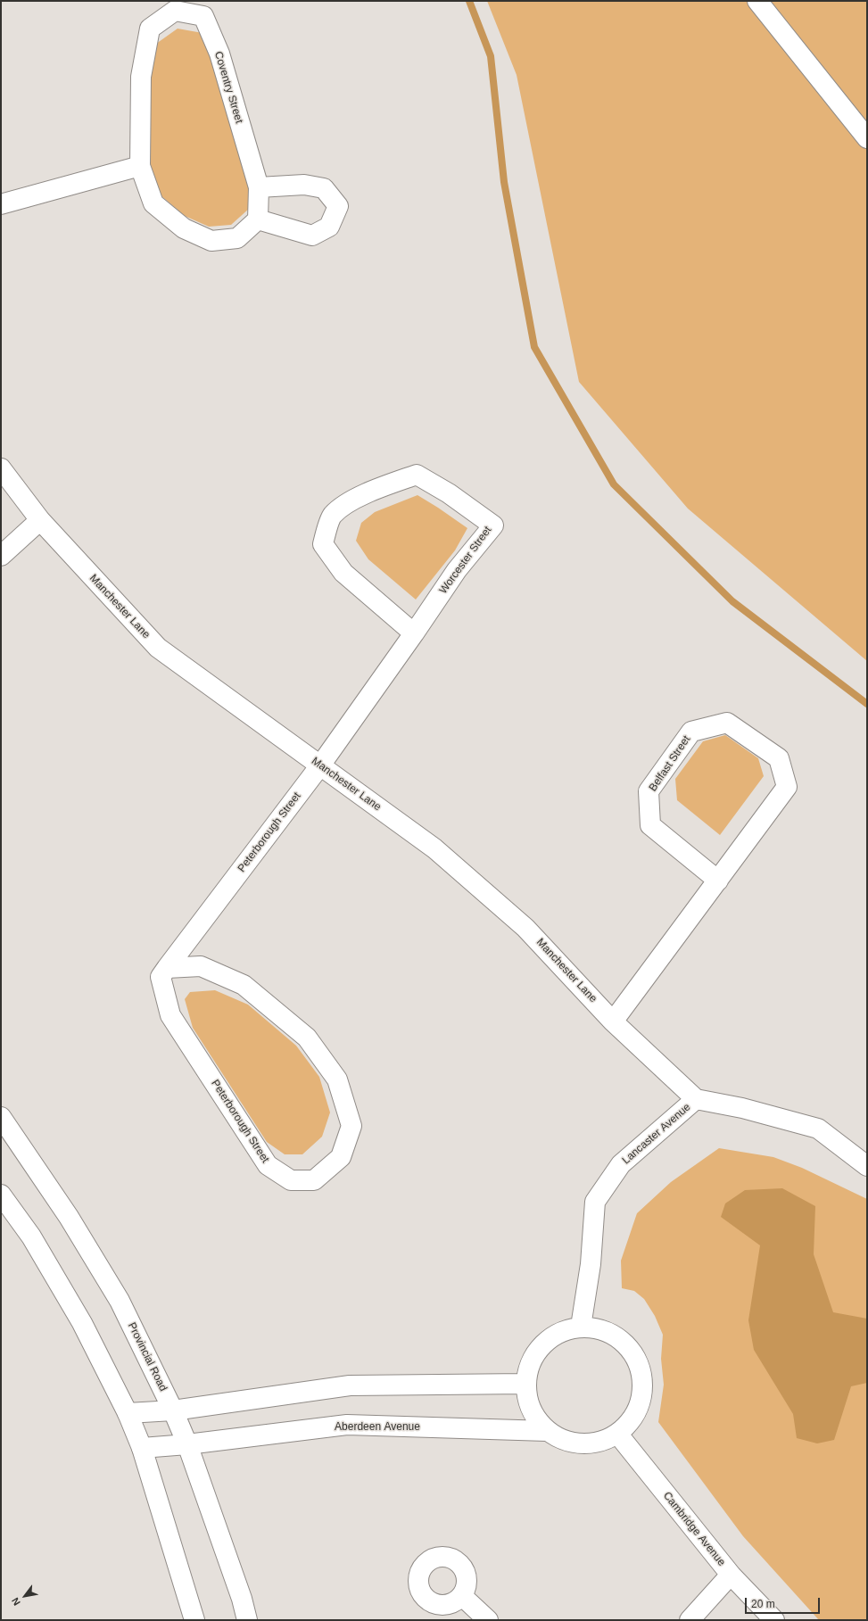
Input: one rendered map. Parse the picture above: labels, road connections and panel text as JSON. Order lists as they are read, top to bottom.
{
  "streets": {
    "street": [
      "Coventry Street",
      "Worcester Street",
      "Manchester Lane",
      "Belfast Street",
      "Peterborough Street",
      "Lancaster Avenue",
      "Provincial Road",
      "Aberdeen Avenue",
      "Cambridge Avenue"
    ]
  },
  "crossings": [
    ["Worcester Street", "Manchester Lane"],
    ["Worcester Street", "Peterborough Street"],
    ["Manchester Lane", "Belfast Street"],
    ["Manchester Lane", "Peterborough Street"],
    ["Manchester Lane", "Lancaster Avenue"],
    ["Lancaster Avenue", "Aberdeen Avenue"],
    ["Lancaster Avenue", "Cambridge Avenue"],
    ["Provincial Road", "Aberdeen Avenue"],
    ["Aberdeen Avenue", "Cambridge Avenue"]
  ],
  "scale_bar": "20 m",
  "north": "bottom left"
}
